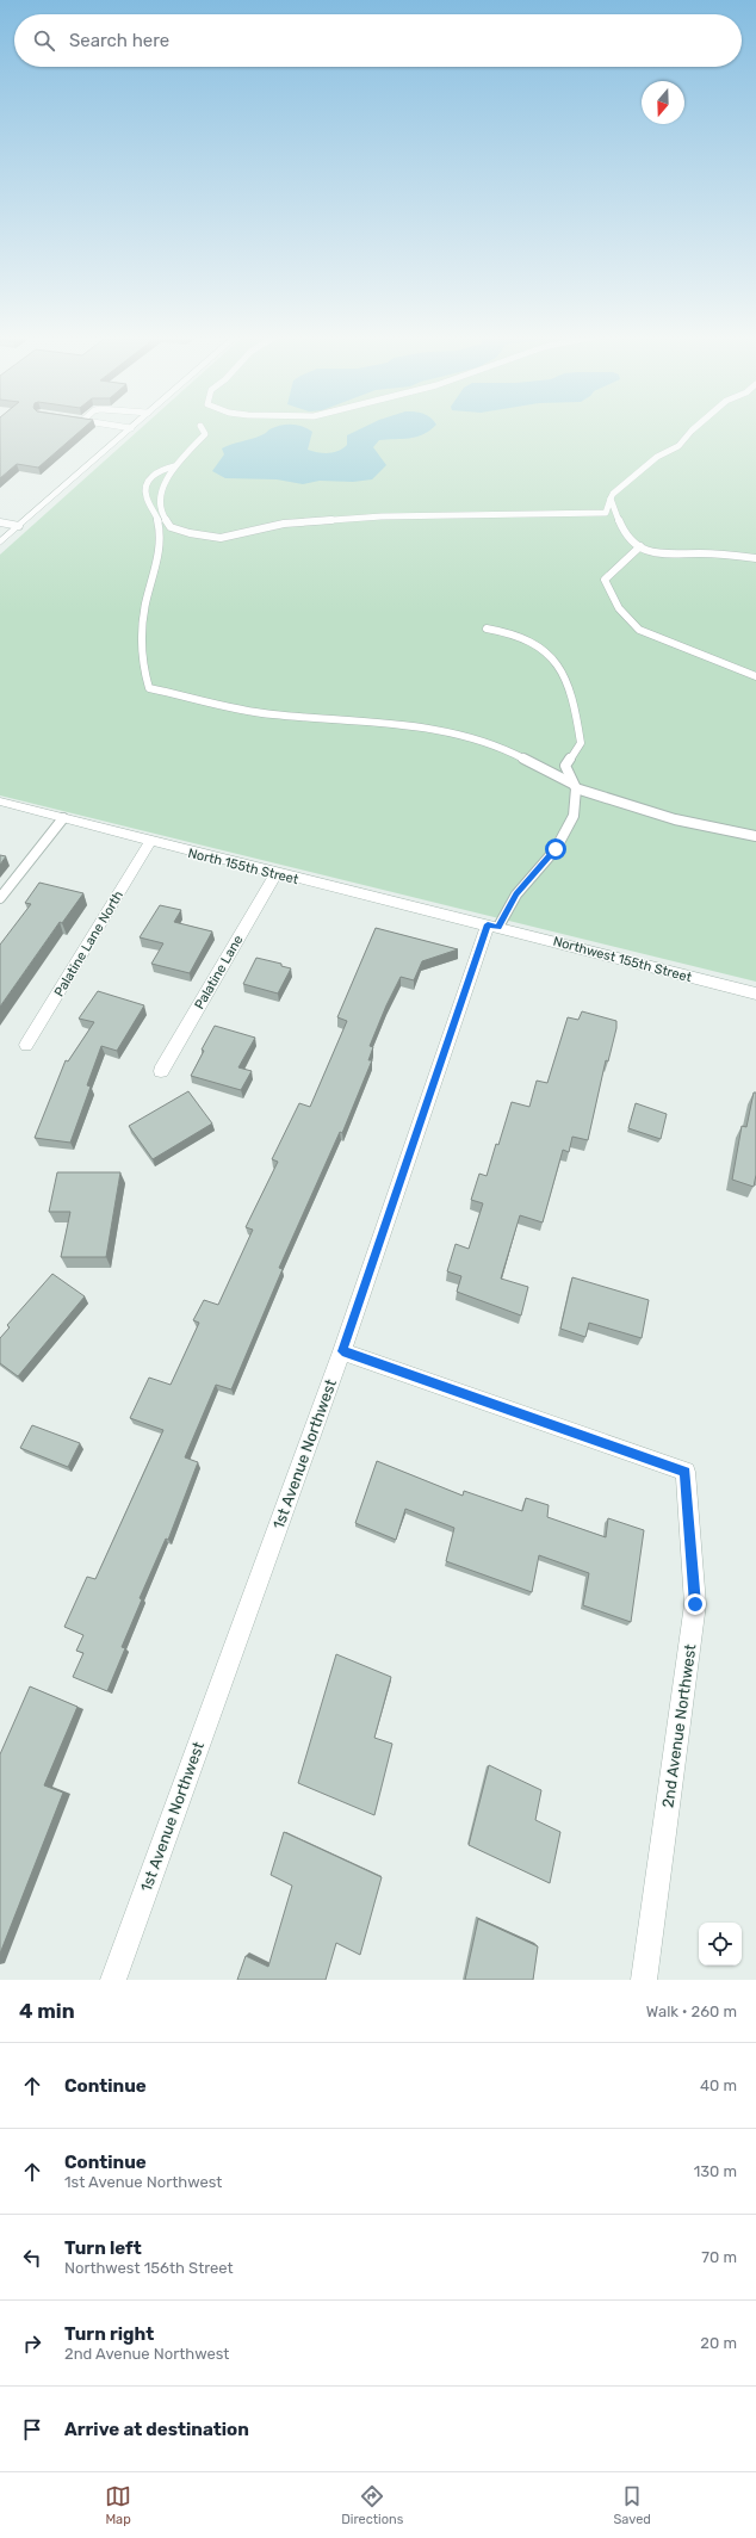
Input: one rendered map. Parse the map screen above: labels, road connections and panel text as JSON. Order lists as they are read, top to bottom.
{
  "streets": {
    "street": [
      "North 155th Street",
      "Palatine Lane North",
      "Northwest 155th Street",
      "Palatine Lane",
      "1st Avenue Northwest",
      "2nd Avenue Northwest"
    ]
  },
  "crossings": [
    ["North 155th Street", "Palatine Lane North"],
    ["North 155th Street", "Northwest 155th Street"],
    ["North 155th Street", "Palatine Lane"],
    ["North 155th Street", "1st Avenue Northwest"],
    ["Northwest 155th Street", "1st Avenue Northwest"],
    ["1st Avenue Northwest", "2nd Avenue Northwest"]
  ],
  "north": "bottom",
  "page": {
    "search": "Search here",
    "heading": ["4 min", "Walk · 260 m"],
    "list": [
      ["Continue", "40 m"],
      ["Continue", "1st Avenue Northwest", "130 m"],
      ["Turn left", "Northwest 156th Street", "70 m"],
      ["Turn right", "2nd Avenue Northwest", "20 m"],
      "Arrive at destination"
    ],
    "nav": ["Map", "Directions", "Saved"]
  }
}
